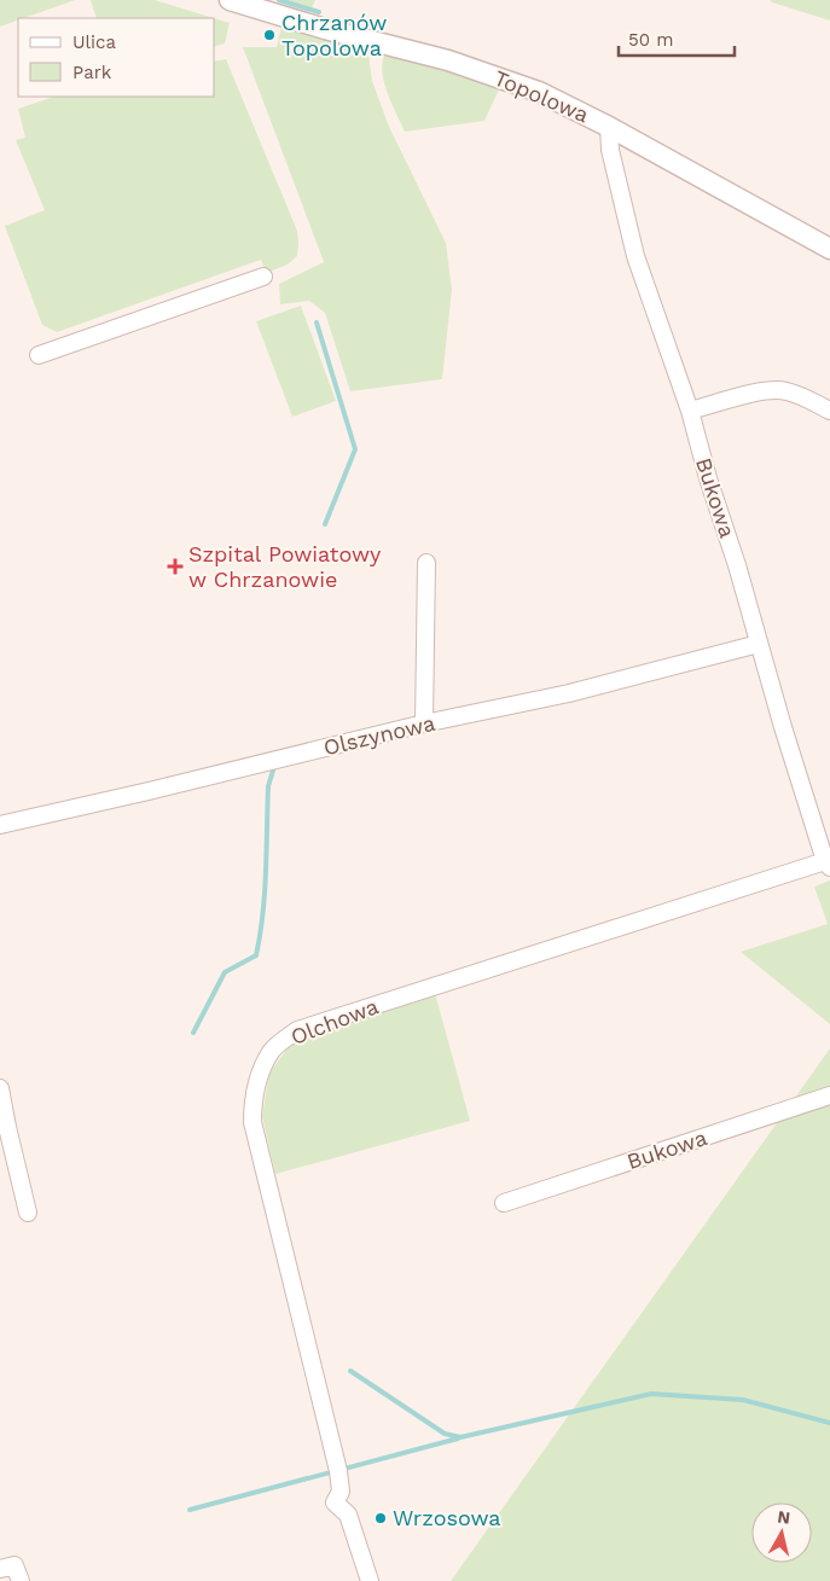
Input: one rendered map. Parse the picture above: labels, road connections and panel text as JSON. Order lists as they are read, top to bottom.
{
  "streets": {
    "street": [
      "Topolowa",
      "Bukowa",
      "Olszynowa",
      "Olchowa"
    ]
  },
  "crossings": [
    ["Topolowa", "Bukowa"],
    ["Bukowa", "Olszynowa"],
    ["Bukowa", "Olchowa"]
  ],
  "places": {
    "other": ["Chrzanów Topolowa", "Wrzosowa"],
    "health": ["Szpital Powiatowy w Chrzanowie"]
  },
  "legend": ["Ulica", "Park"],
  "scale_bar": "50 m",
  "north": "top"
}
